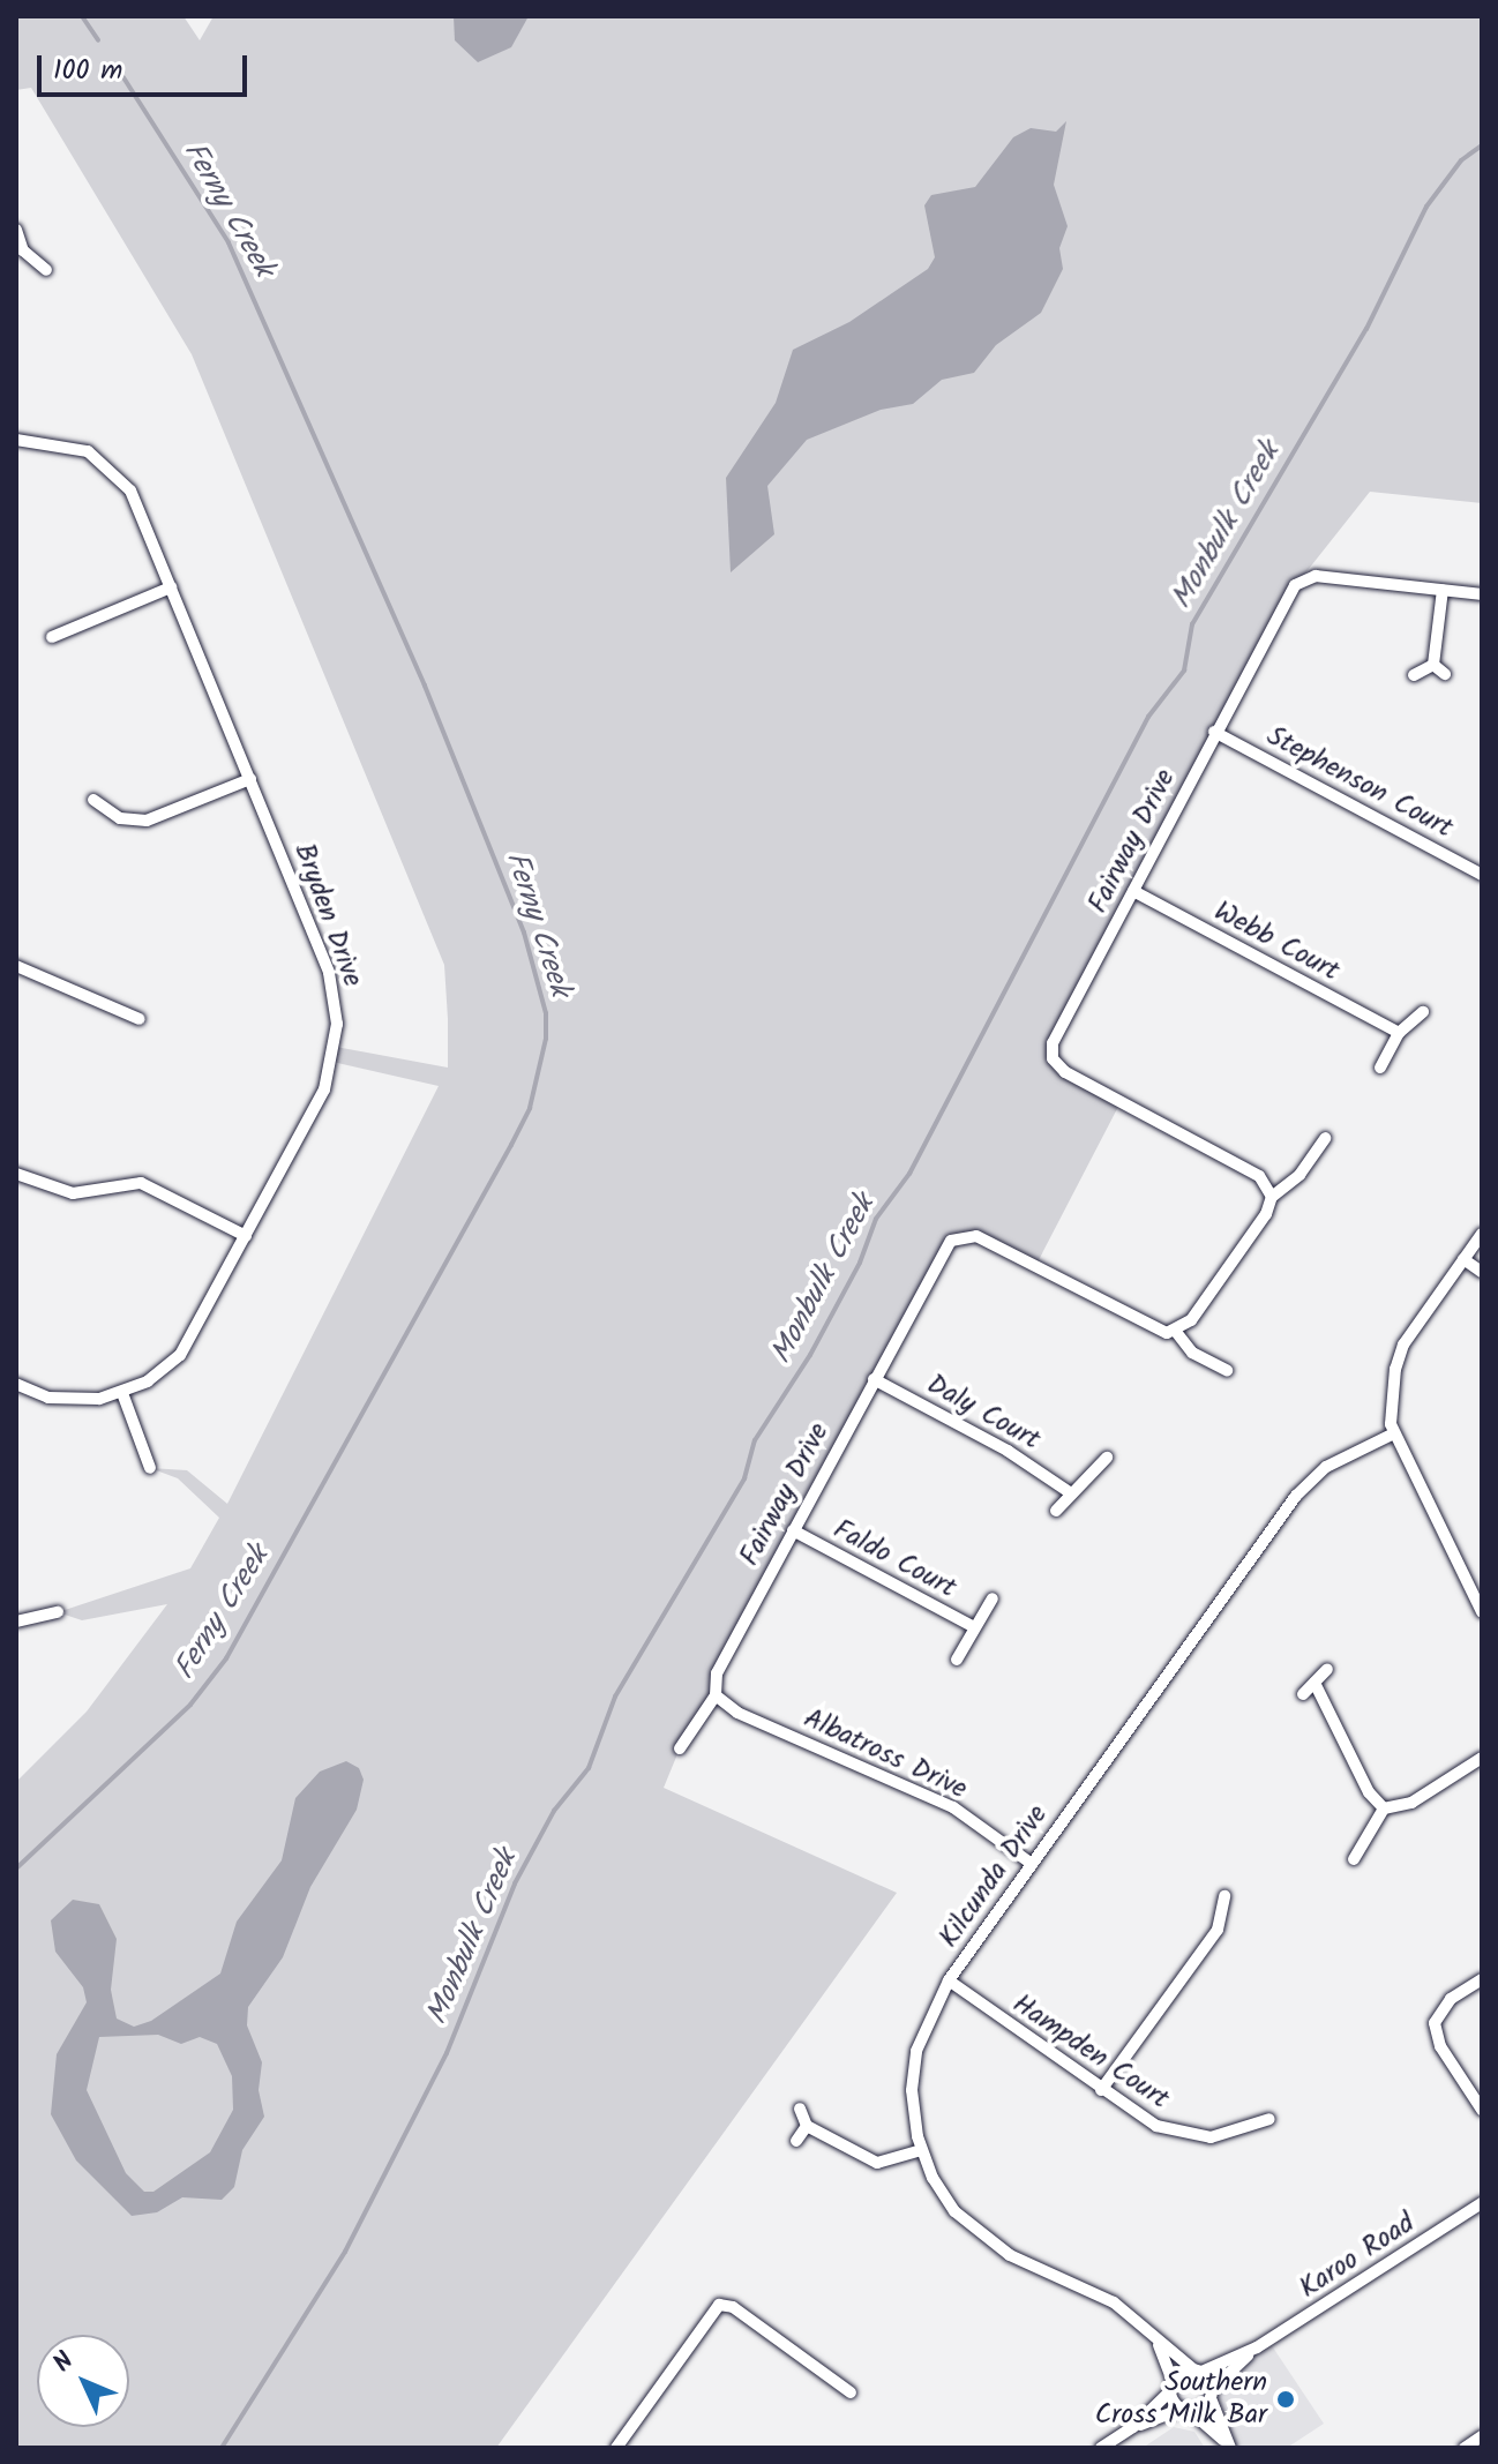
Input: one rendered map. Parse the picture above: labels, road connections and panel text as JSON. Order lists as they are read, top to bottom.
{
  "streets": {
    "street": [
      "Stephenson Court",
      "Fairway Drive",
      "Bryden Drive",
      "Webb Court",
      "Daly Court",
      "Faldo Court",
      "Albatross Drive",
      "Kilcunda Drive",
      "Hampden Court",
      "Karoo Road"
    ]
  },
  "crossings": [
    ["Stephenson Court", "Fairway Drive"],
    ["Fairway Drive", "Webb Court"],
    ["Fairway Drive", "Daly Court"],
    ["Fairway Drive", "Faldo Court"],
    ["Fairway Drive", "Albatross Drive"],
    ["Albatross Drive", "Kilcunda Drive"],
    ["Kilcunda Drive", "Hampden Court"],
    ["Kilcunda Drive", "Karoo Road"]
  ],
  "water": ["Ferny Creek", "Monbulk Creek"],
  "places": ["Southern Cross Milk Bar"],
  "scale_bar": "100 m",
  "north": "top left"
}
